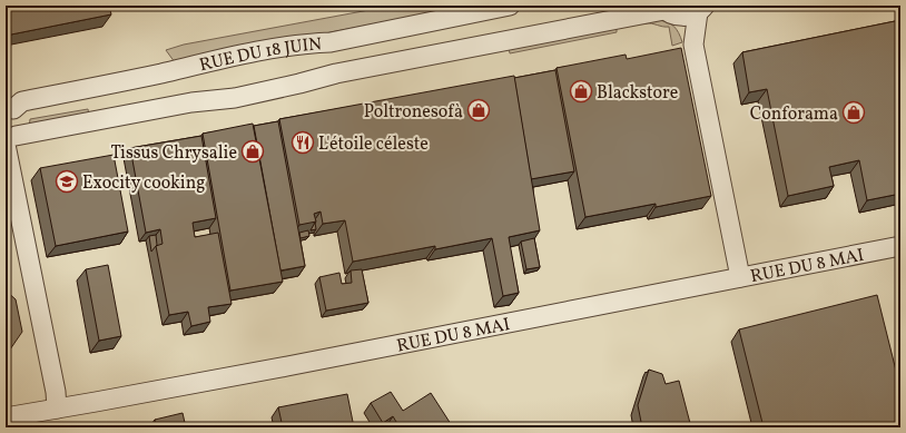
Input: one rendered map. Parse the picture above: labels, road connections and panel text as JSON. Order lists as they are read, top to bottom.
{
  "streets": {
    "street": ["RUE DU 18 JUIN", "RUE DU 8 MAI"]
  },
  "places": {
    "shop": [
      "Blackstore",
      "Poltronesofà",
      "Conforama",
      "Tissus Chrysalie"
    ],
    "restaurant": ["L'étoile céleste"],
    "school or university": ["Exocity cooking"]
  }
}
